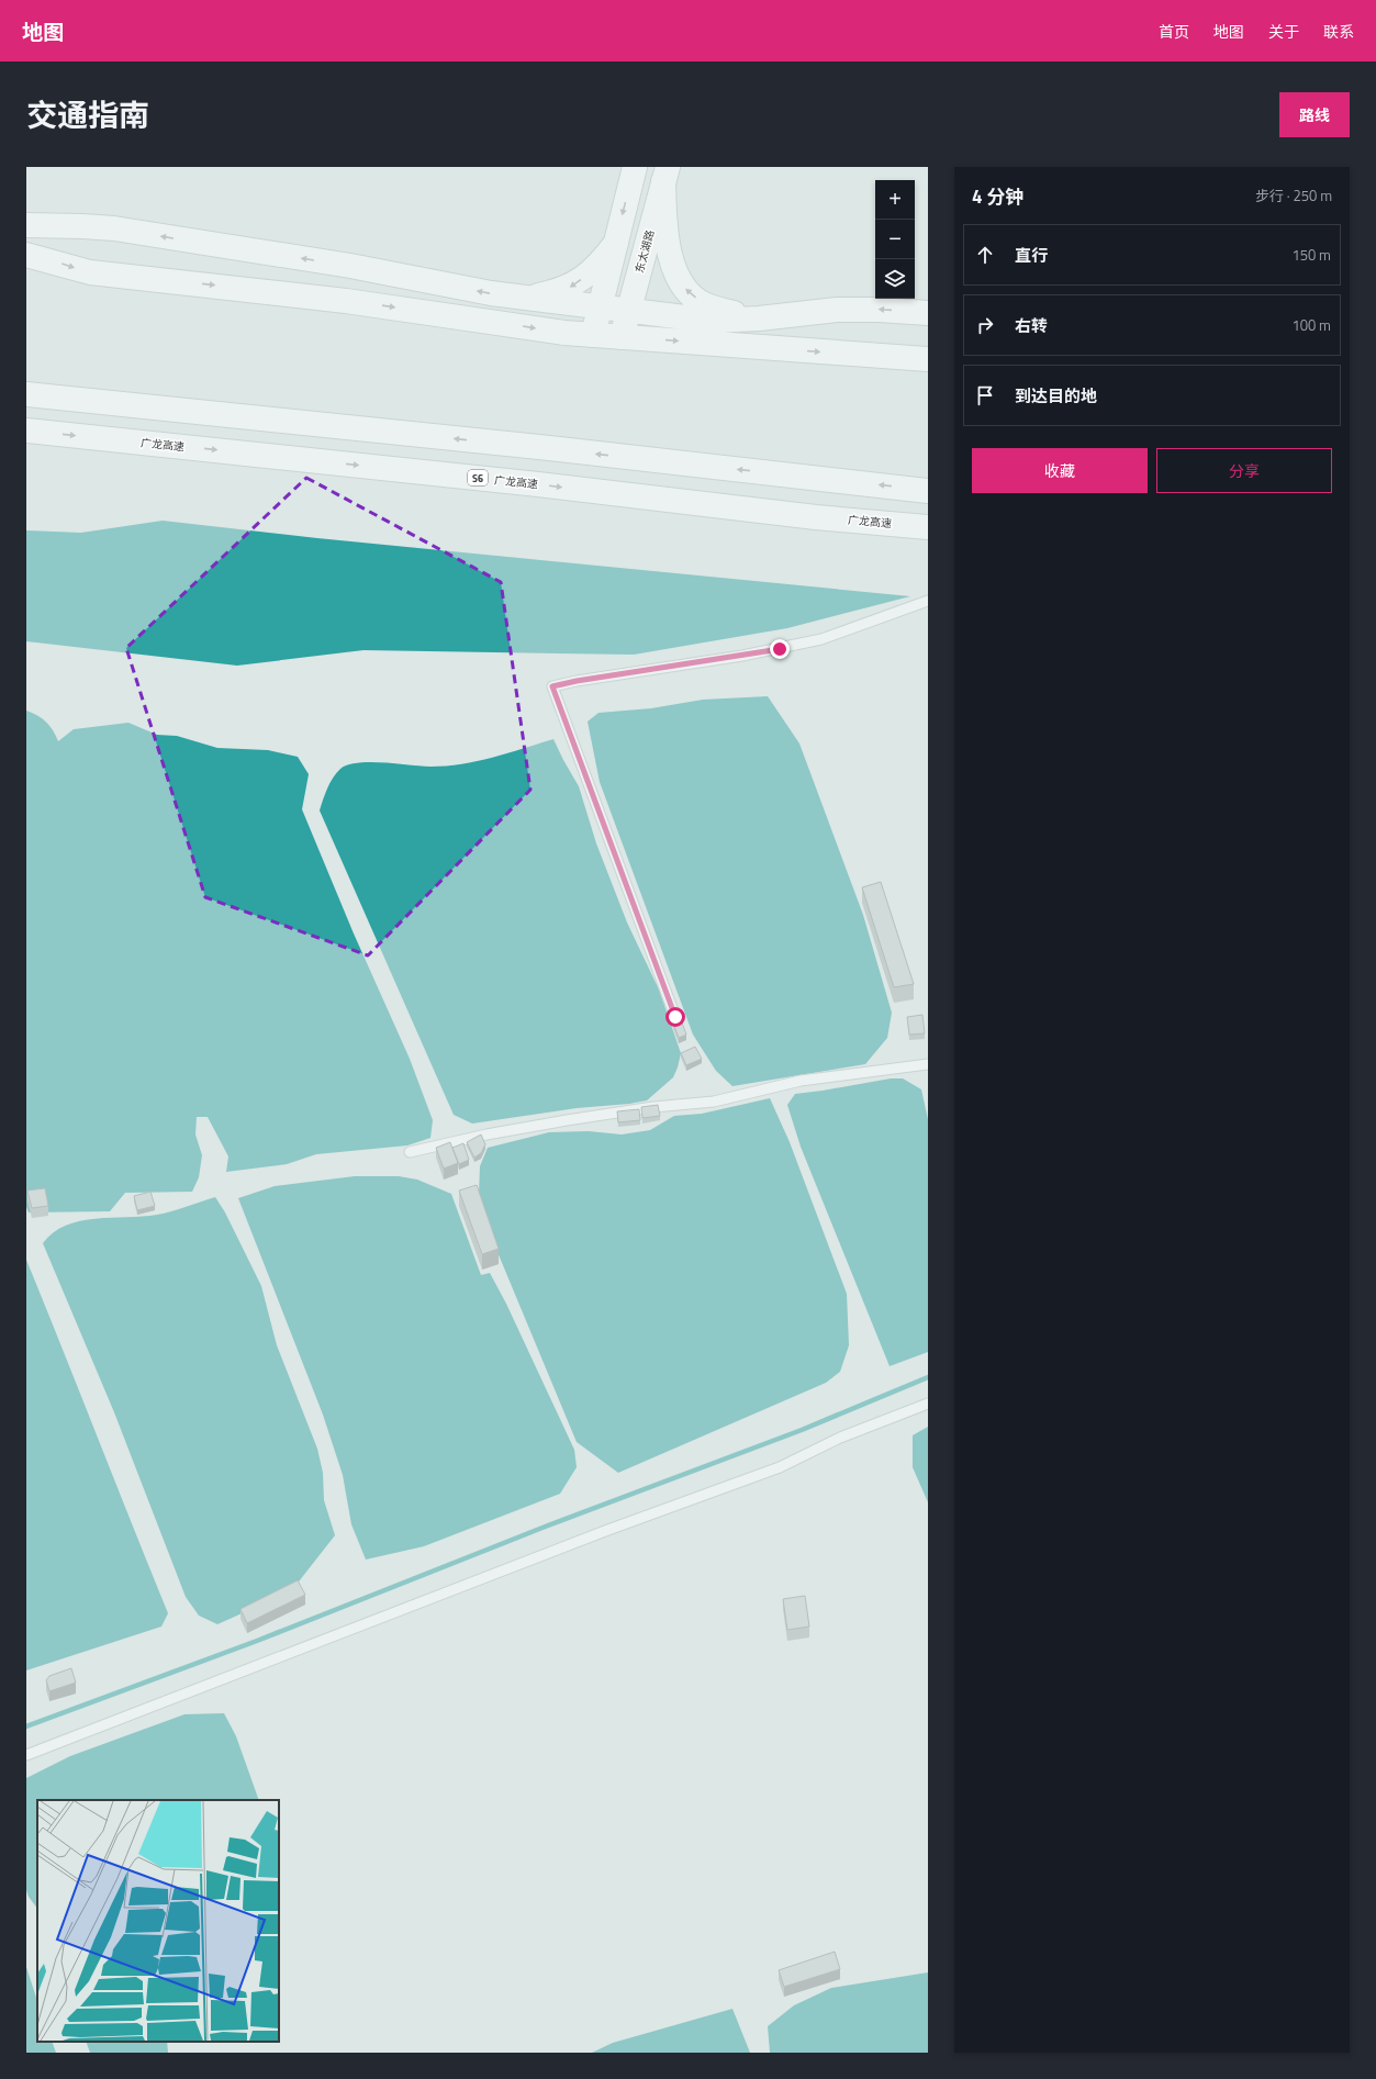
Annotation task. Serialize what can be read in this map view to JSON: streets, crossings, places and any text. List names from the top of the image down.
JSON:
{
  "streets": {
    "main road": ["东太湖路", "广龙高速", "S6"]
  },
  "page": {
    "header": "地图",
    "nav": [
      "首页",
      "地图",
      "关于",
      "联系"
    ],
    "title": "交通指南",
    "buttons": [
      "路线",
      ["收藏", "分享"]
    ],
    "heading": ["4 分钟", "步行 · 250 m"],
    "map_buttons": ["+", "−"],
    "list": [
      ["直行", "150 m"],
      ["右转", "100 m"],
      "到达目的地"
    ]
  }
}
